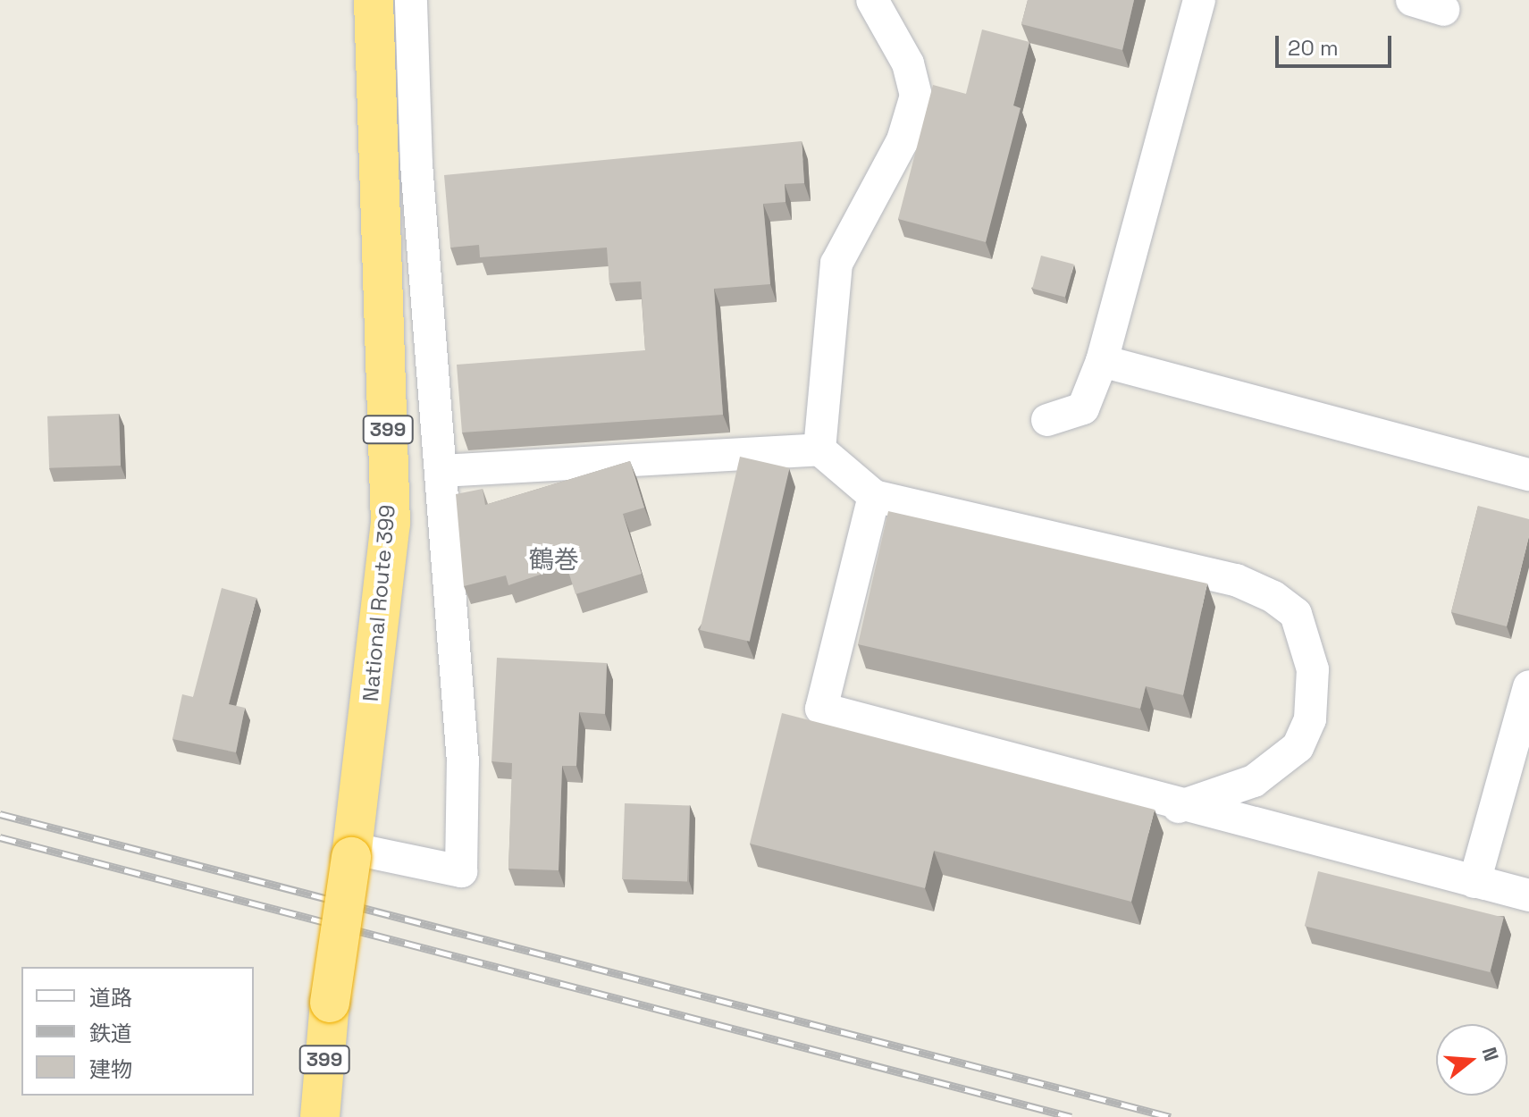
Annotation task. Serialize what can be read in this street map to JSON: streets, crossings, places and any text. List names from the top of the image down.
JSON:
{
  "streets": {
    "highway": ["399", "National Route 399"]
  },
  "districts": ["鶴巻"],
  "legend": ["道路", "鉄道", "建物"],
  "scale_bar": "20 m",
  "north": "right"
}
